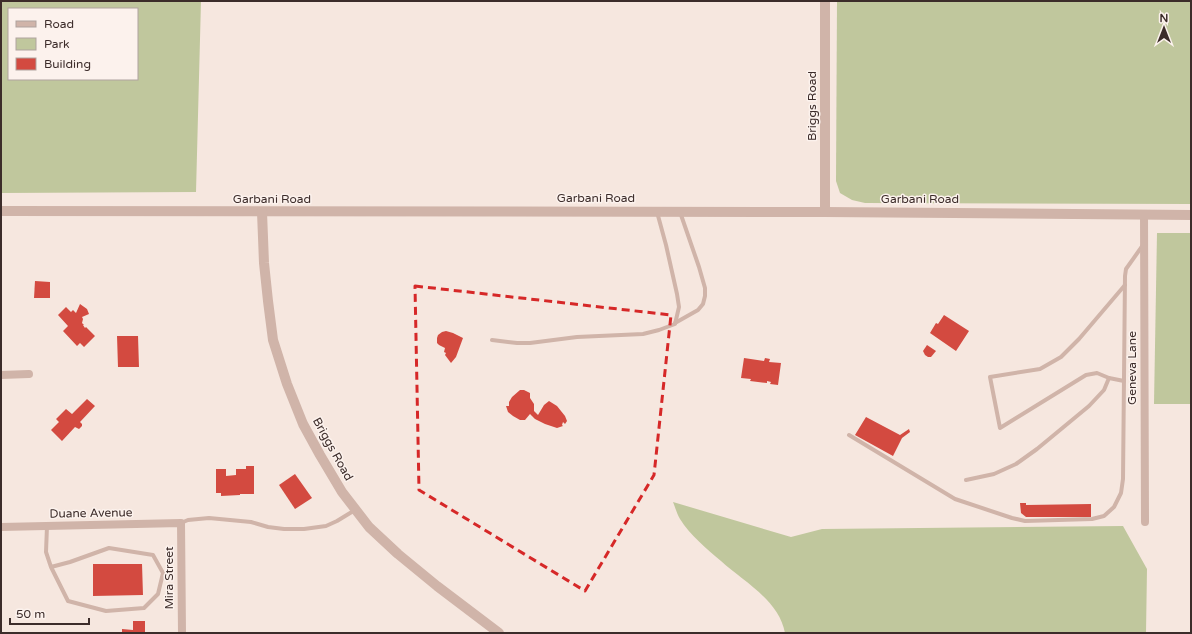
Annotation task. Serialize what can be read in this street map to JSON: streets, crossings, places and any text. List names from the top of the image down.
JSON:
{
  "streets": {
    "street": [
      "Briggs Road",
      "Garbani Road",
      "Geneva Lane",
      "Duane Avenue",
      "Mira Street"
    ]
  },
  "crossings": [
    ["Briggs Road", "Garbani Road"],
    ["Garbani Road", "Geneva Lane"],
    ["Duane Avenue", "Mira Street"]
  ],
  "legend": ["Road", "Park", "Building"],
  "scale_bar": "50 m",
  "north": "top"
}
